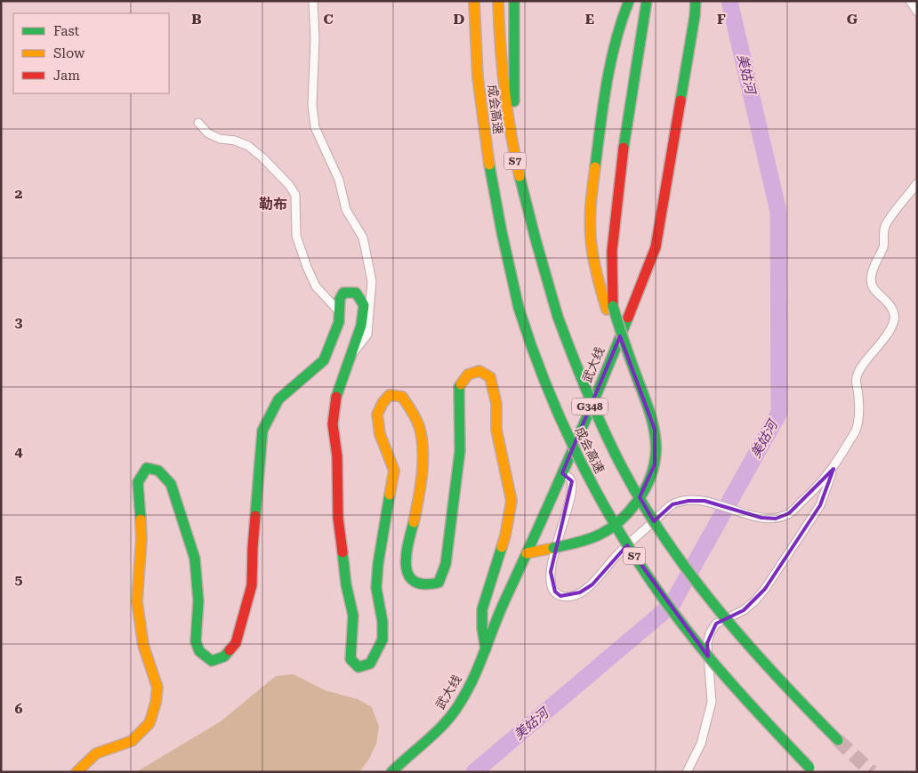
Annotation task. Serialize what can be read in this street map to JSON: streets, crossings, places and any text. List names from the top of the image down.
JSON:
{
  "streets": {
    "main road": [
      "成会高速",
      "S7",
      "武大线",
      "G348"
    ]
  },
  "districts": ["勒布"],
  "water": ["美姑河"],
  "legend": ["Fast", "Slow", "Jam"],
  "grid": {
    "columns": [
      "B",
      "C",
      "D",
      "E",
      "F",
      "G"
    ],
    "rows": [
      "2",
      "3",
      "4",
      "5",
      "6"
    ]
  }
}
